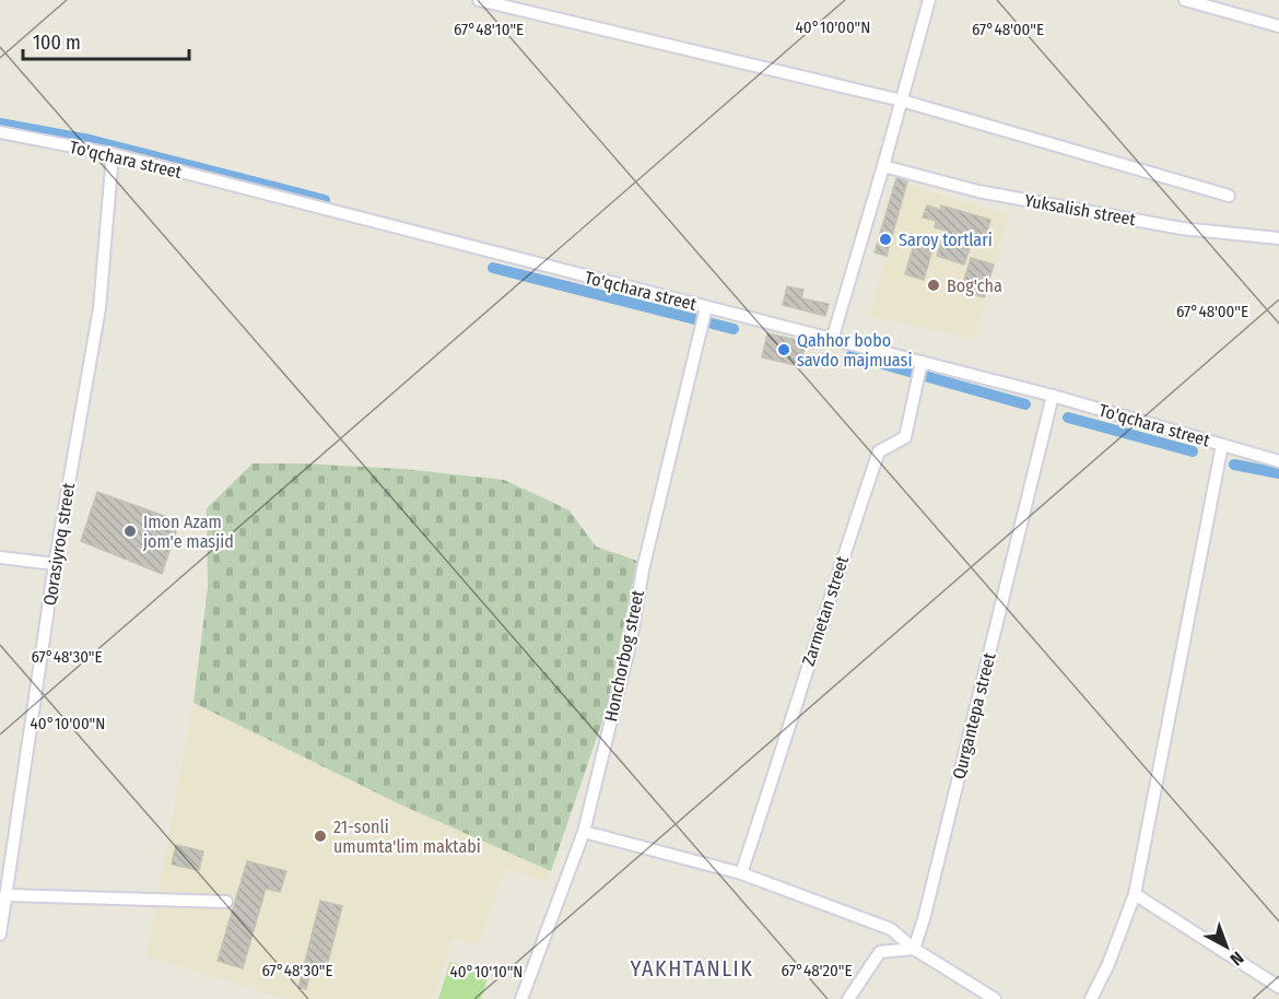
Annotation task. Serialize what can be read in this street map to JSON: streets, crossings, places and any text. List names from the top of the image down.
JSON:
{
  "streets": {
    "street": [
      "To'qchara street",
      "Yuksalish street",
      "Qorasiyroq street",
      "Zarmetan street",
      "Honchorbog street",
      "Qurgantepa street"
    ]
  },
  "crossings": [
    ["To'qchara street", "Qorasiyroq street"],
    ["To'qchara street", "Zarmetan street"],
    ["To'qchara street", "Honchorbog street"],
    ["To'qchara street", "Qurgantepa street"]
  ],
  "districts": ["YAKHTANLIK"],
  "places": [
    "Saroy tortlari",
    "Bog'cha",
    "Qahhor bobo savdo majmuasi",
    "Imon Azam jom'e masjid",
    "21-sonli umumta'lim maktabi"
  ],
  "scale_bar": "100 m",
  "north": "bottom right",
  "coordinates": [
    "40°10'00\"N",
    "67°48'10\"E",
    "67°48'00\"E",
    "67°48'30\"E",
    "67°48'20\"E",
    "40°10'10\"N"
  ]
}
